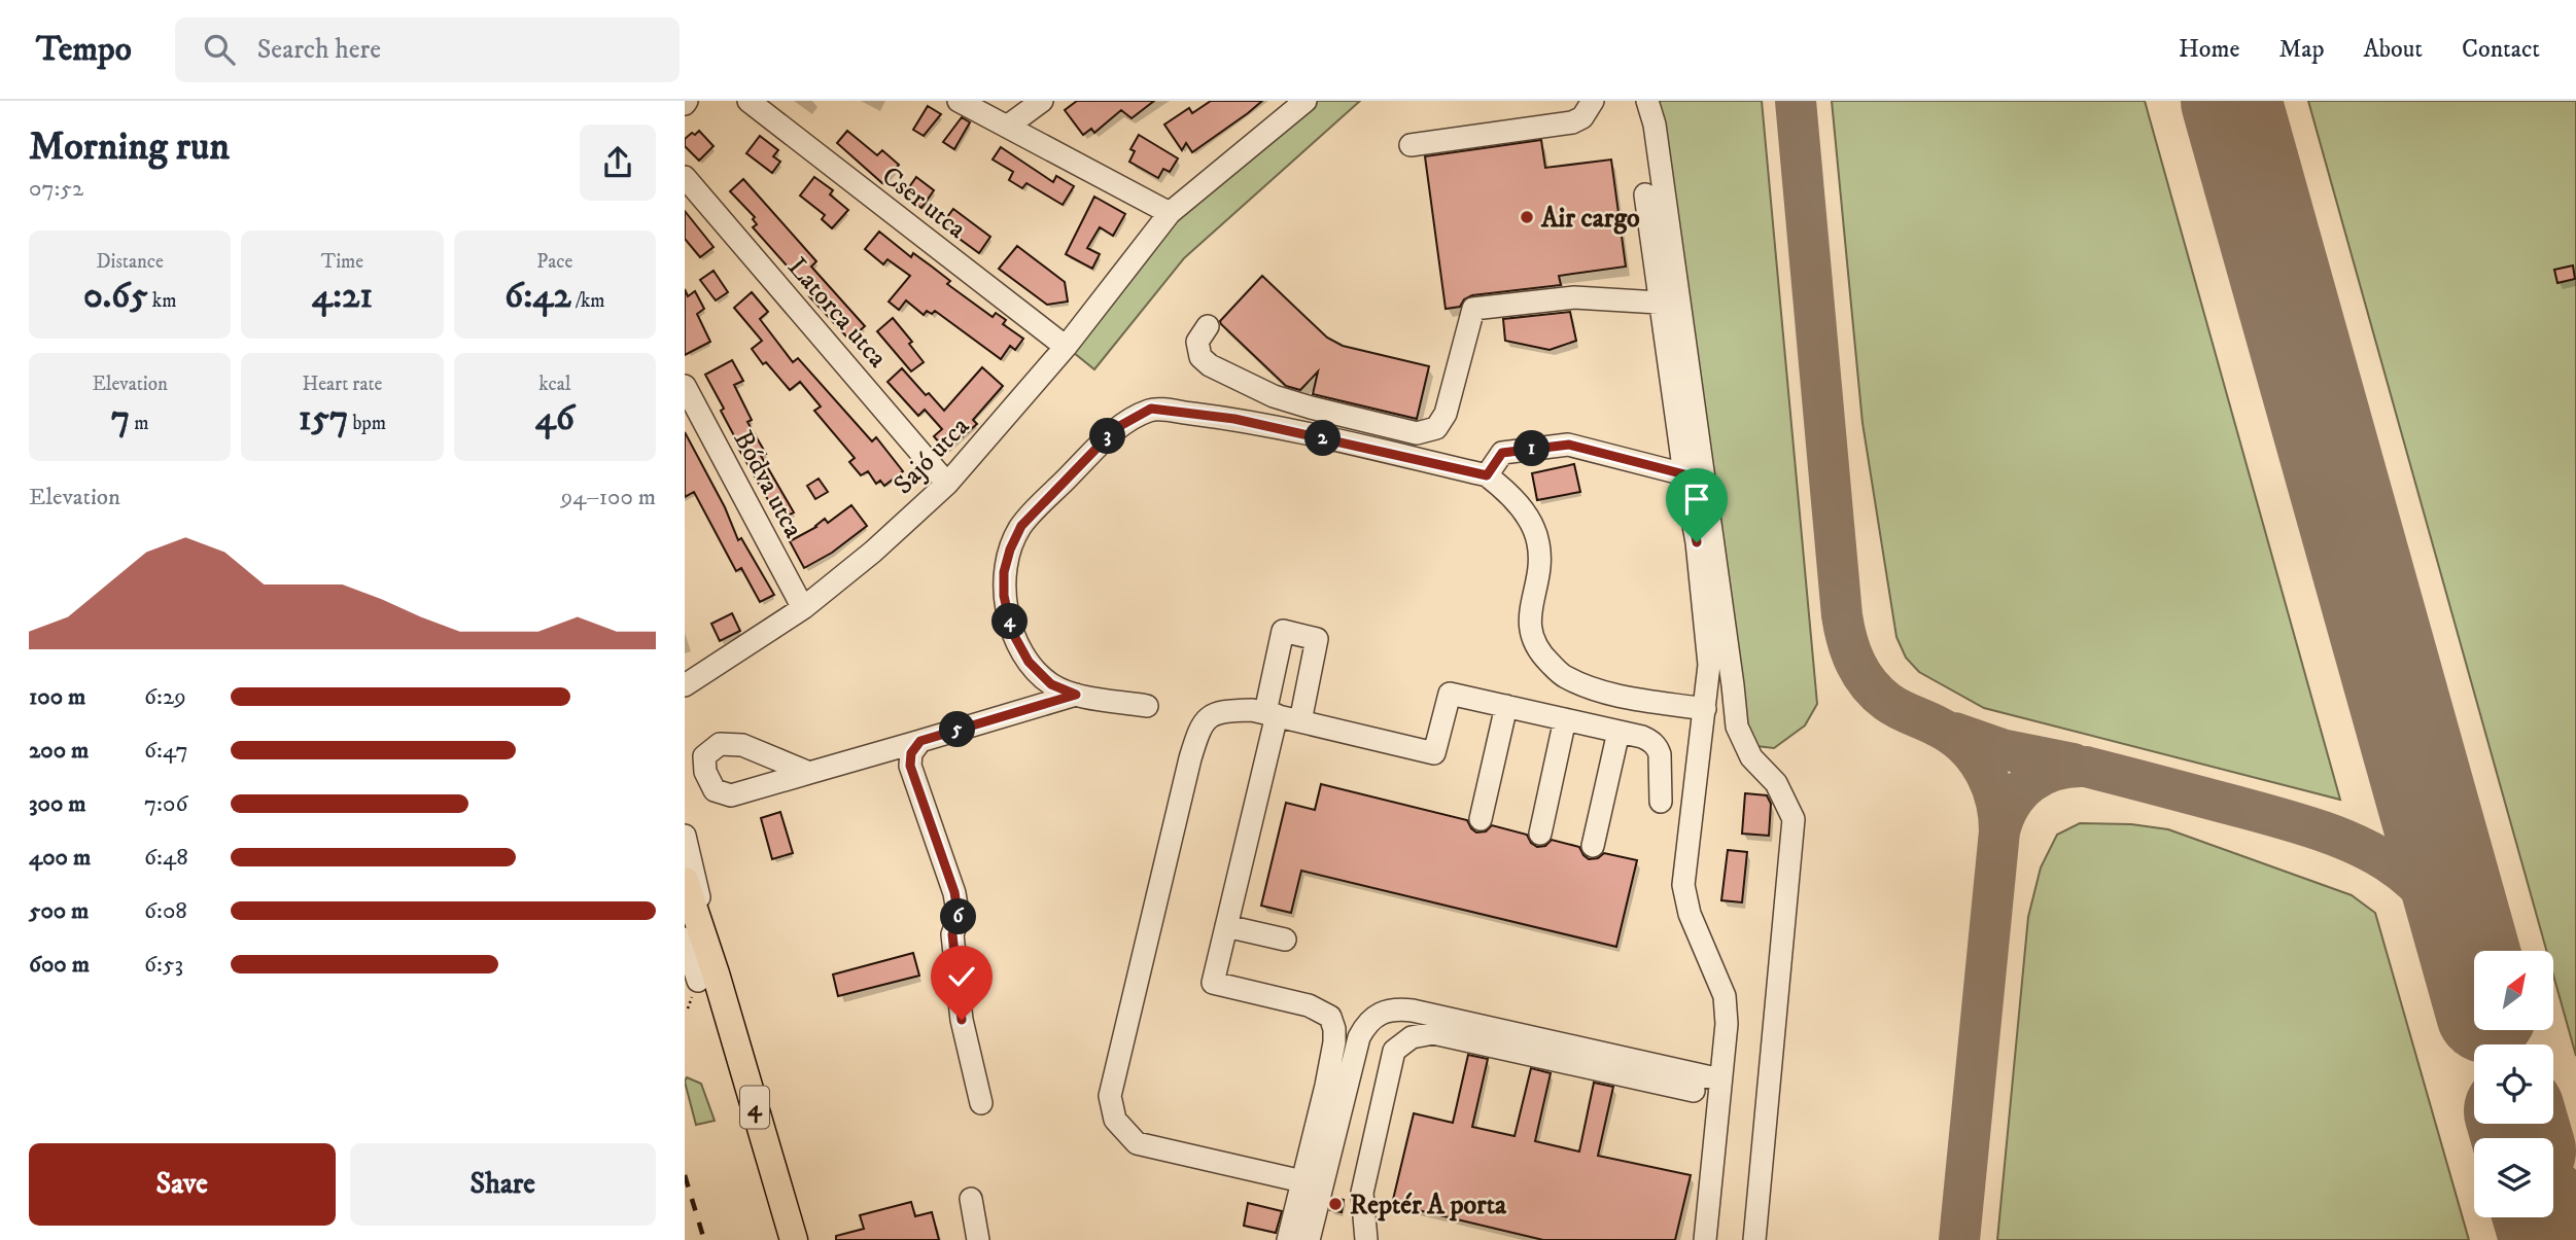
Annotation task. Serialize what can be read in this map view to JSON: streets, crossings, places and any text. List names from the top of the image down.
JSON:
{
  "streets": {
    "main road": ["4"],
    "street": [
      "Cser utca",
      "Latorca utca",
      "Sajó utca",
      "Bódva utca"
    ]
  },
  "crossings": [
    ["Cser utca", "Sajó utca"],
    ["Latorca utca", "Sajó utca"],
    ["Sajó utca", "Bódva utca"]
  ],
  "places": ["Air cargo", "Reptér A porta"],
  "north": "top right",
  "page": {
    "header": "Tempo",
    "search": "Search here",
    "nav": [
      "Home",
      "Map",
      "About",
      "Contact"
    ],
    "heading": ["Morning run", "07:52"],
    "stats": [
      ["Distance", "0.65 km"],
      ["Time", "4:21"],
      ["Pace", "6:42 /km"],
      ["Elevation", "7 m"],
      ["Heart rate", "157 bpm"],
      ["kcal", "46"]
    ],
    "pins": [
      "3",
      "2",
      "1",
      "4",
      "5",
      "6"
    ],
    "chart": ["Elevation", "94–100 m"],
    "list": [
      {
        "name": "100 m",
        "note": "6:29"
      },
      {
        "name": "200 m",
        "note": "6:47"
      },
      {
        "name": "300 m",
        "note": "7:06"
      },
      {
        "name": "400 m",
        "note": "6:48"
      },
      {
        "name": "500 m",
        "note": "6:08"
      },
      {
        "name": "600 m",
        "note": "6:53"
      }
    ],
    "buttons": ["Save", "Share"]
  }
}
